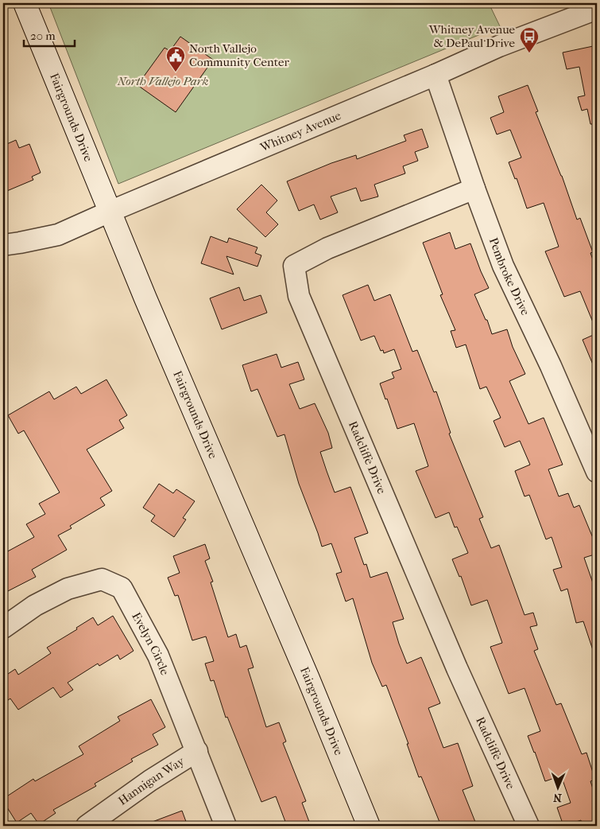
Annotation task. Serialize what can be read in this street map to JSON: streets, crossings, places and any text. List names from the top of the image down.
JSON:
{
  "streets": {
    "main road": ["Fairgrounds Drive"],
    "street": [
      "Whitney Avenue",
      "Pembroke Drive",
      "Radcliffe Drive",
      "Evelyn Circle",
      "Hannigan Way"
    ]
  },
  "crossings": [
    ["Fairgrounds Drive", "Whitney Avenue"],
    ["Whitney Avenue", "Pembroke Drive"],
    ["Pembroke Drive", "Radcliffe Drive"],
    ["Evelyn Circle", "Hannigan Way"]
  ],
  "parks": ["North Vallejo Park"],
  "places": {
    "bus stop": ["Whitney Avenue & DePaul Drive"],
    "public building": ["North Vallejo Community Center"]
  },
  "scale_bar": "20 m",
  "north": "bottom"
}
